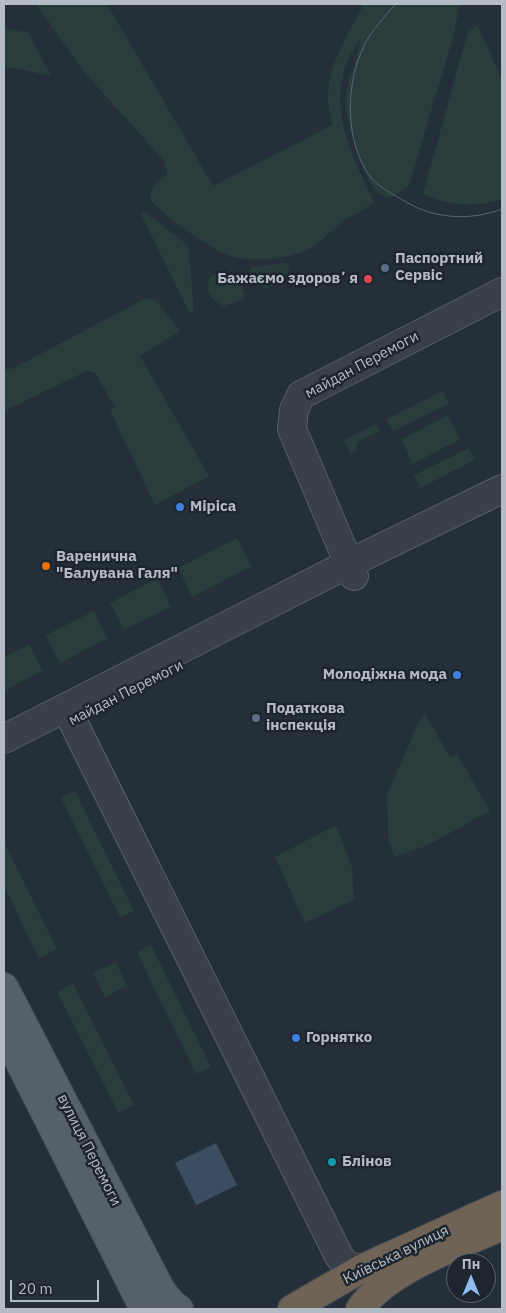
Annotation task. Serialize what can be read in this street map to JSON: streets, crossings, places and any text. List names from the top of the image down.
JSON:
{
  "streets": {
    "highway": ["Київська вулиця"],
    "main road": ["вулиця Перемоги"],
    "street": ["майдан Перемоги"]
  },
  "places": [
    "Паспортний Сервіс",
    "Бажаємо здоровʼя",
    "Міріса",
    "Варенична \"Балувана Галя\"",
    "Молодіжна мода",
    "Податкова інспекція",
    "Горнятко",
    "Блінов"
  ],
  "scale_bar": "20 m",
  "north": "top"
}
